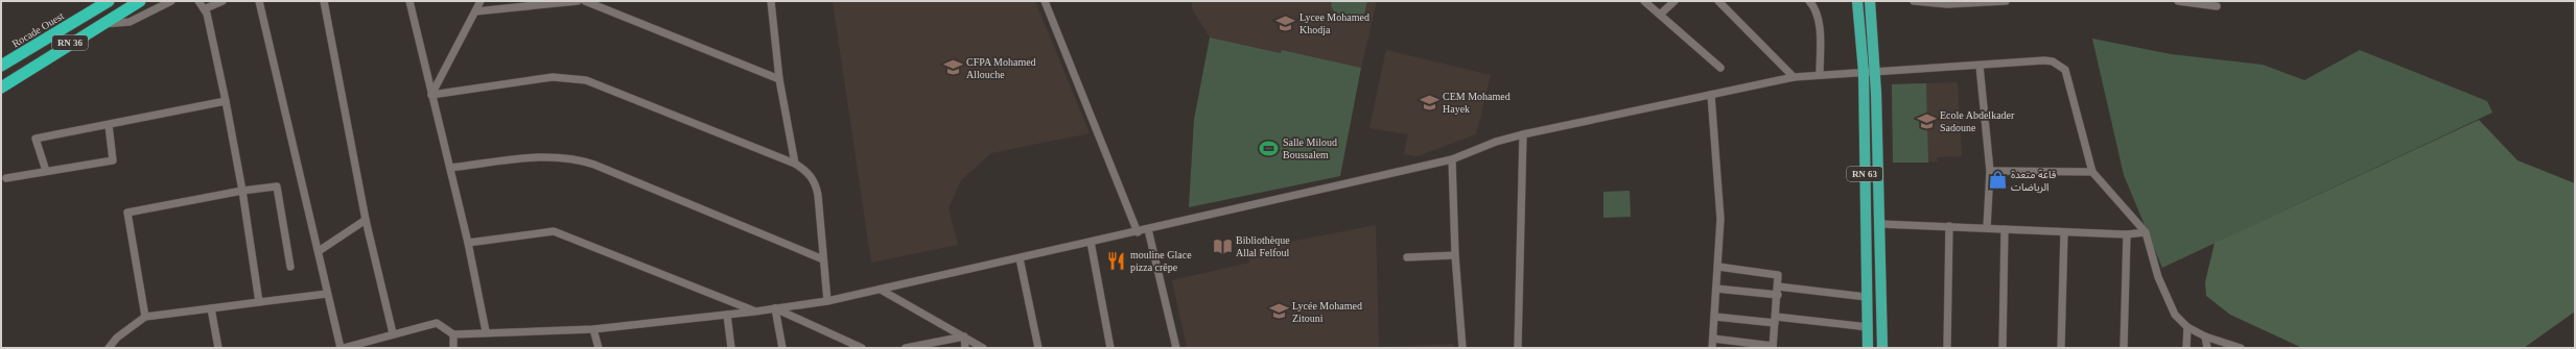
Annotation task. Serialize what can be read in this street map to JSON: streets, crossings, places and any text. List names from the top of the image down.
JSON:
{
  "streets": {
    "highway": ["Rocade Ouest", "RN 36"],
    "main road": ["RN 63"]
  },
  "places": {
    "school or university": [
      "Lycee Mohamed Khodja",
      "CFPA Mohamed Allouche",
      "CEM Mohamed Hayek",
      "Ecole Abdelkader Sadoune",
      "Lycée Mohamed Zitouni"
    ],
    "sports": ["Salle Miloud Boussalem"],
    "shop": ["قاعة متعدة الرياضات"],
    "library": ["Bibliothèque Allal Felfoul"],
    "restaurant": ["mouline Glace pizza crêpe"]
  }
}
